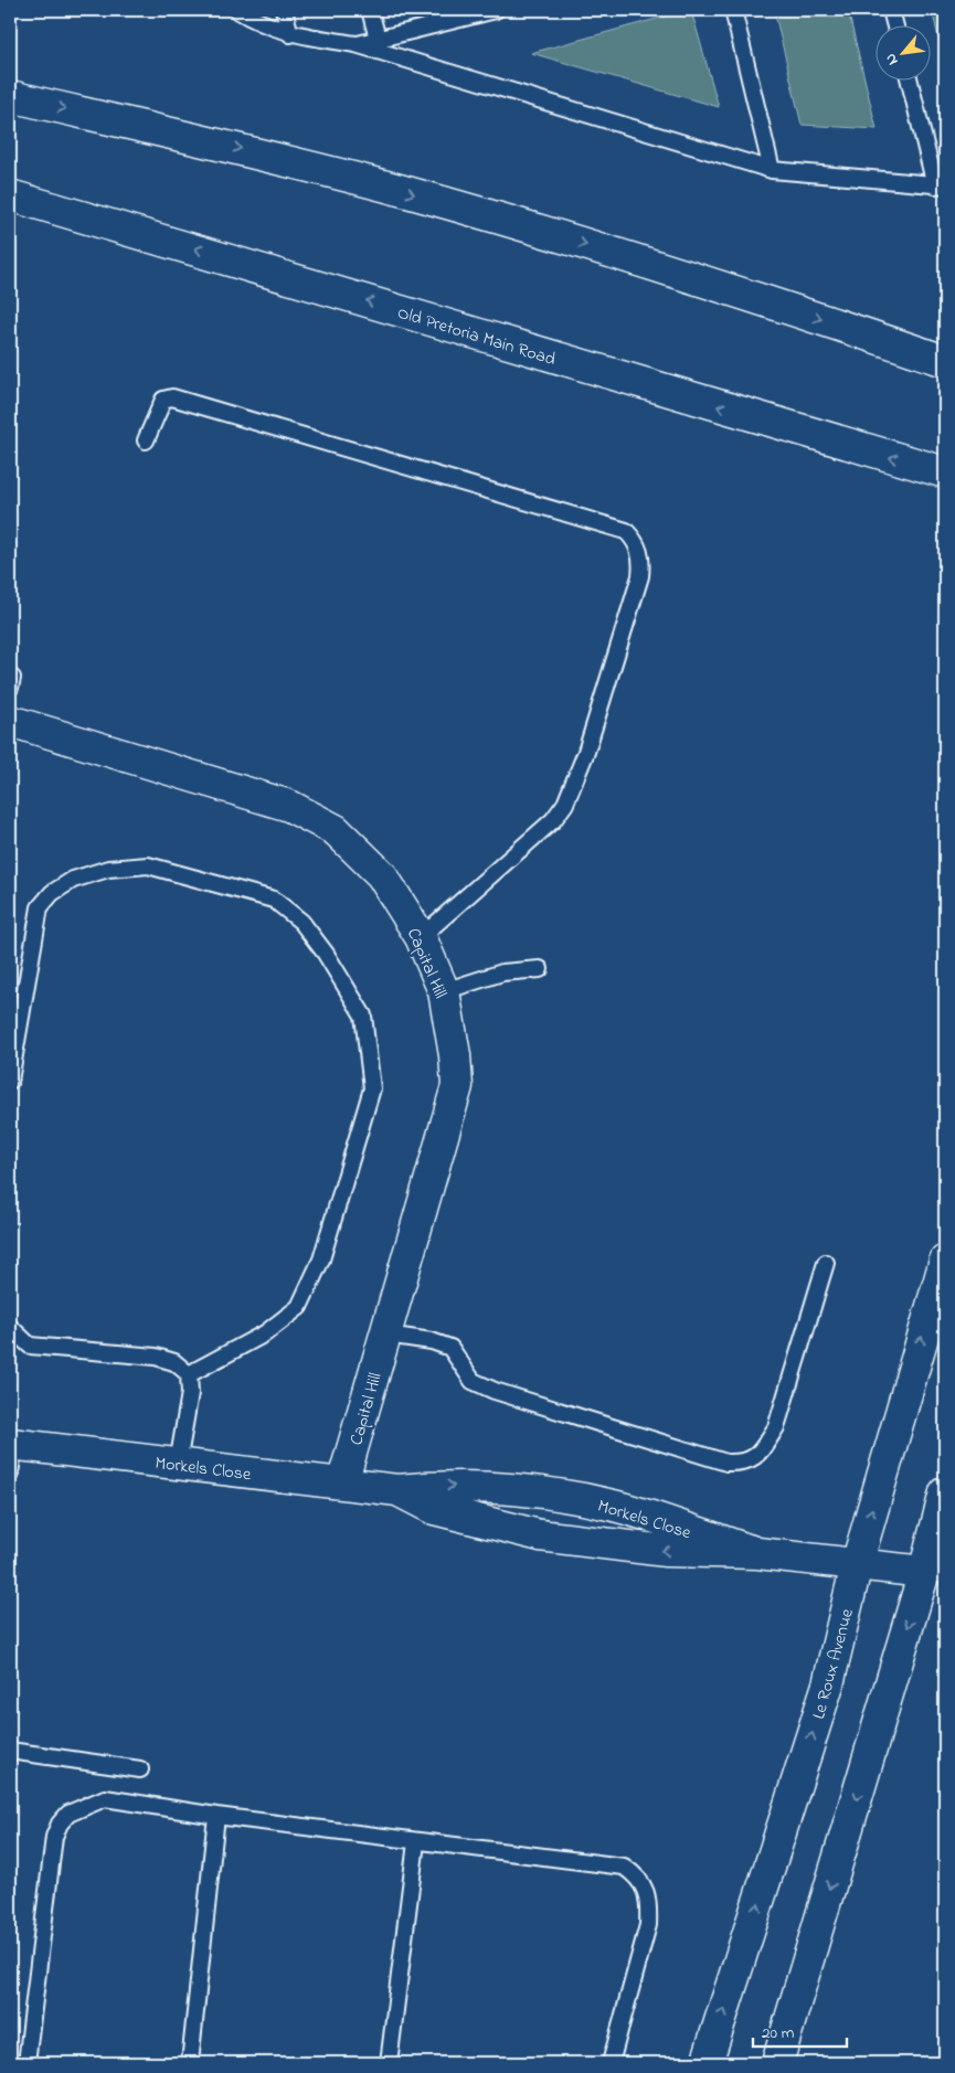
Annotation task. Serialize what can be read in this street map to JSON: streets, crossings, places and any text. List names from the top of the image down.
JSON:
{
  "streets": {
    "main road": [
      "Old Pretoria Main Road",
      "Capital Hill",
      "Morkels Close",
      "Le Roux Avenue"
    ]
  },
  "crossings": [
    ["Capital Hill", "Morkels Close"],
    ["Morkels Close", "Le Roux Avenue"]
  ],
  "scale_bar": "20 m",
  "north": "bottom left"
}
